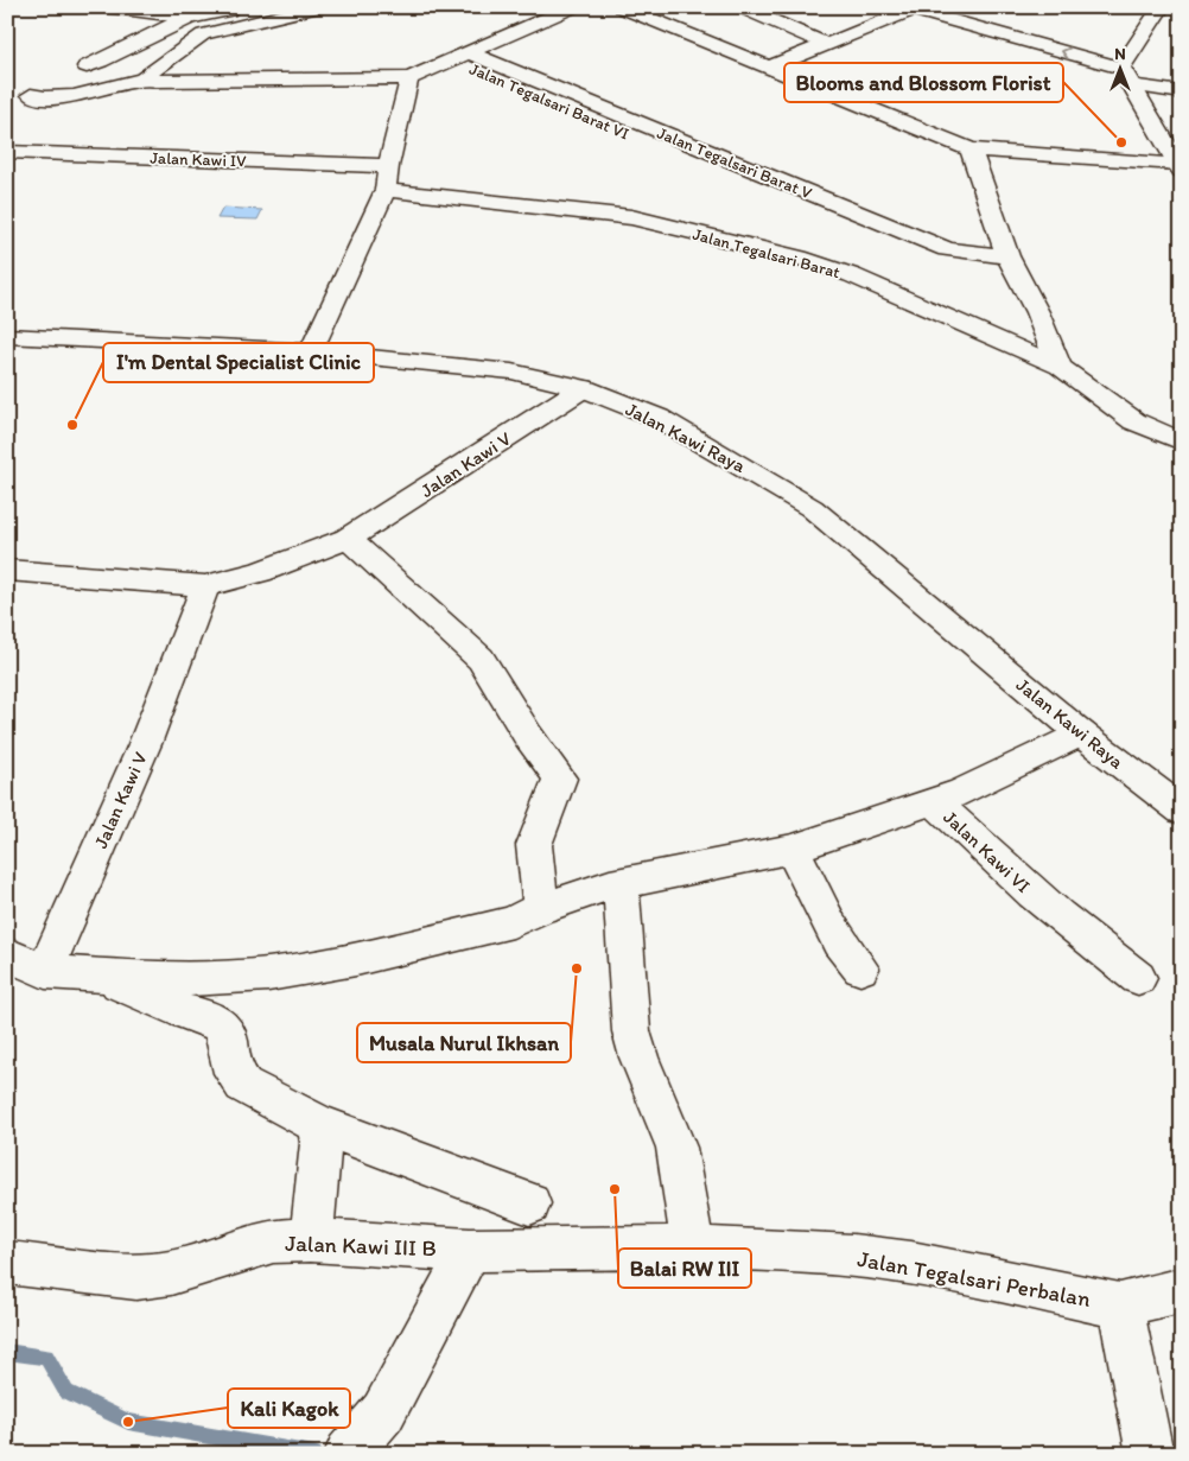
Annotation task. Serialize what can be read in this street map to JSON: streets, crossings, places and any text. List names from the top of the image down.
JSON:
{
  "streets": {
    "street": [
      "Jalan Tegalsari Barat VI",
      "Jalan Kawi IV",
      "Jalan Tegalsari Barat",
      "Jalan Kawi Raya",
      "Jalan Kawi V",
      "Jalan Kawi VI",
      "Jalan Kawi III B",
      "Jalan Tegalsari Perbalan"
    ]
  },
  "crossings": [
    ["Jalan Kawi Raya", "Jalan Kawi V"],
    ["Jalan Kawi Raya", "Jalan Kawi VI"],
    ["Jalan Kawi III B", "Jalan Tegalsari Perbalan"]
  ],
  "places": [
    "Blooms and Blossom Florist",
    "I'm Dental Specialist Clinic",
    "Musala Nurul Ikhsan",
    "Balai RW III",
    "Kali Kagok"
  ],
  "north": "top"
}
